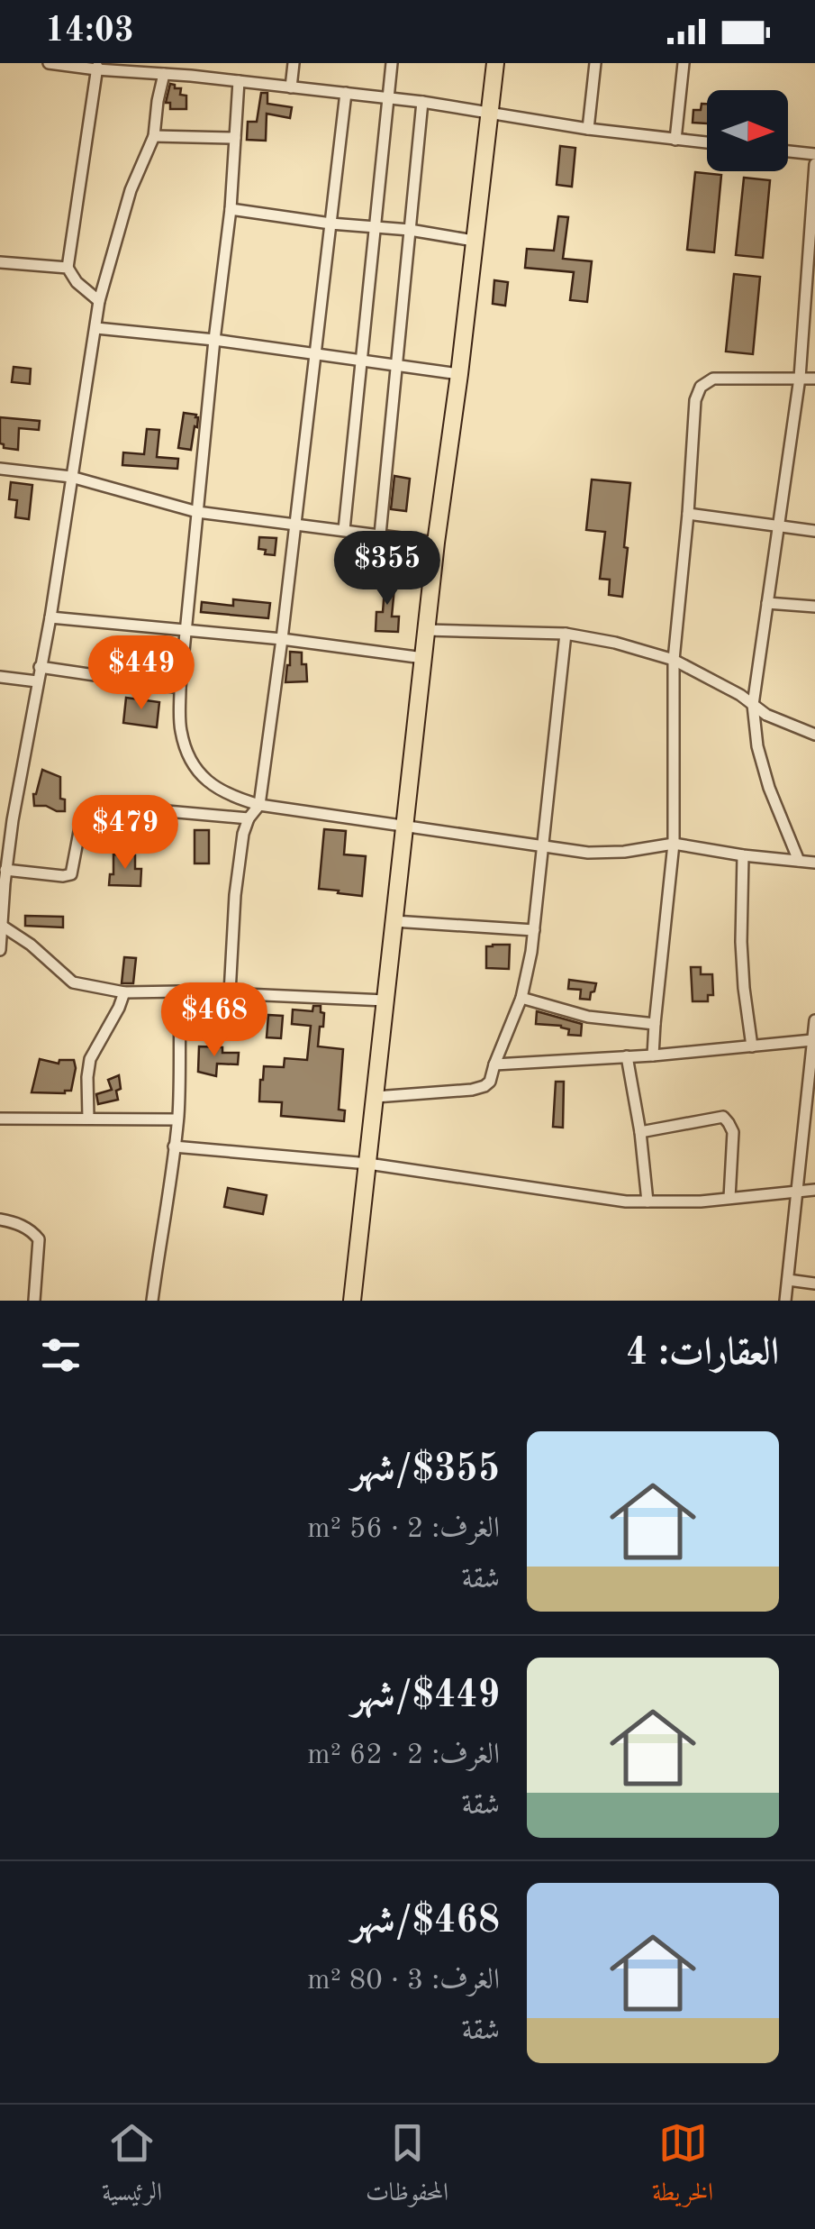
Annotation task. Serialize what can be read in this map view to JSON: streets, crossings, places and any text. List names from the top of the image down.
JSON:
{
  "north": "right",
  "page": {
    "status": "14:03",
    "price": [
      "$355",
      "$449",
      "$479",
      "$468"
    ],
    "heading": "العقارات: 4",
    "list": [
      {
        "name": "$355/شهر",
        "note": "الغرف: 2 · 56 m² · شقة"
      },
      {
        "name": "$449/شهر",
        "note": "الغرف: 2 · 62 m² · شقة"
      },
      {
        "name": "$468/شهر",
        "note": "الغرف: 3 · 80 m² · شقة"
      }
    ],
    "tabs": ["الخريطة", "المحفوظات", "الرئيسية"]
  }
}
